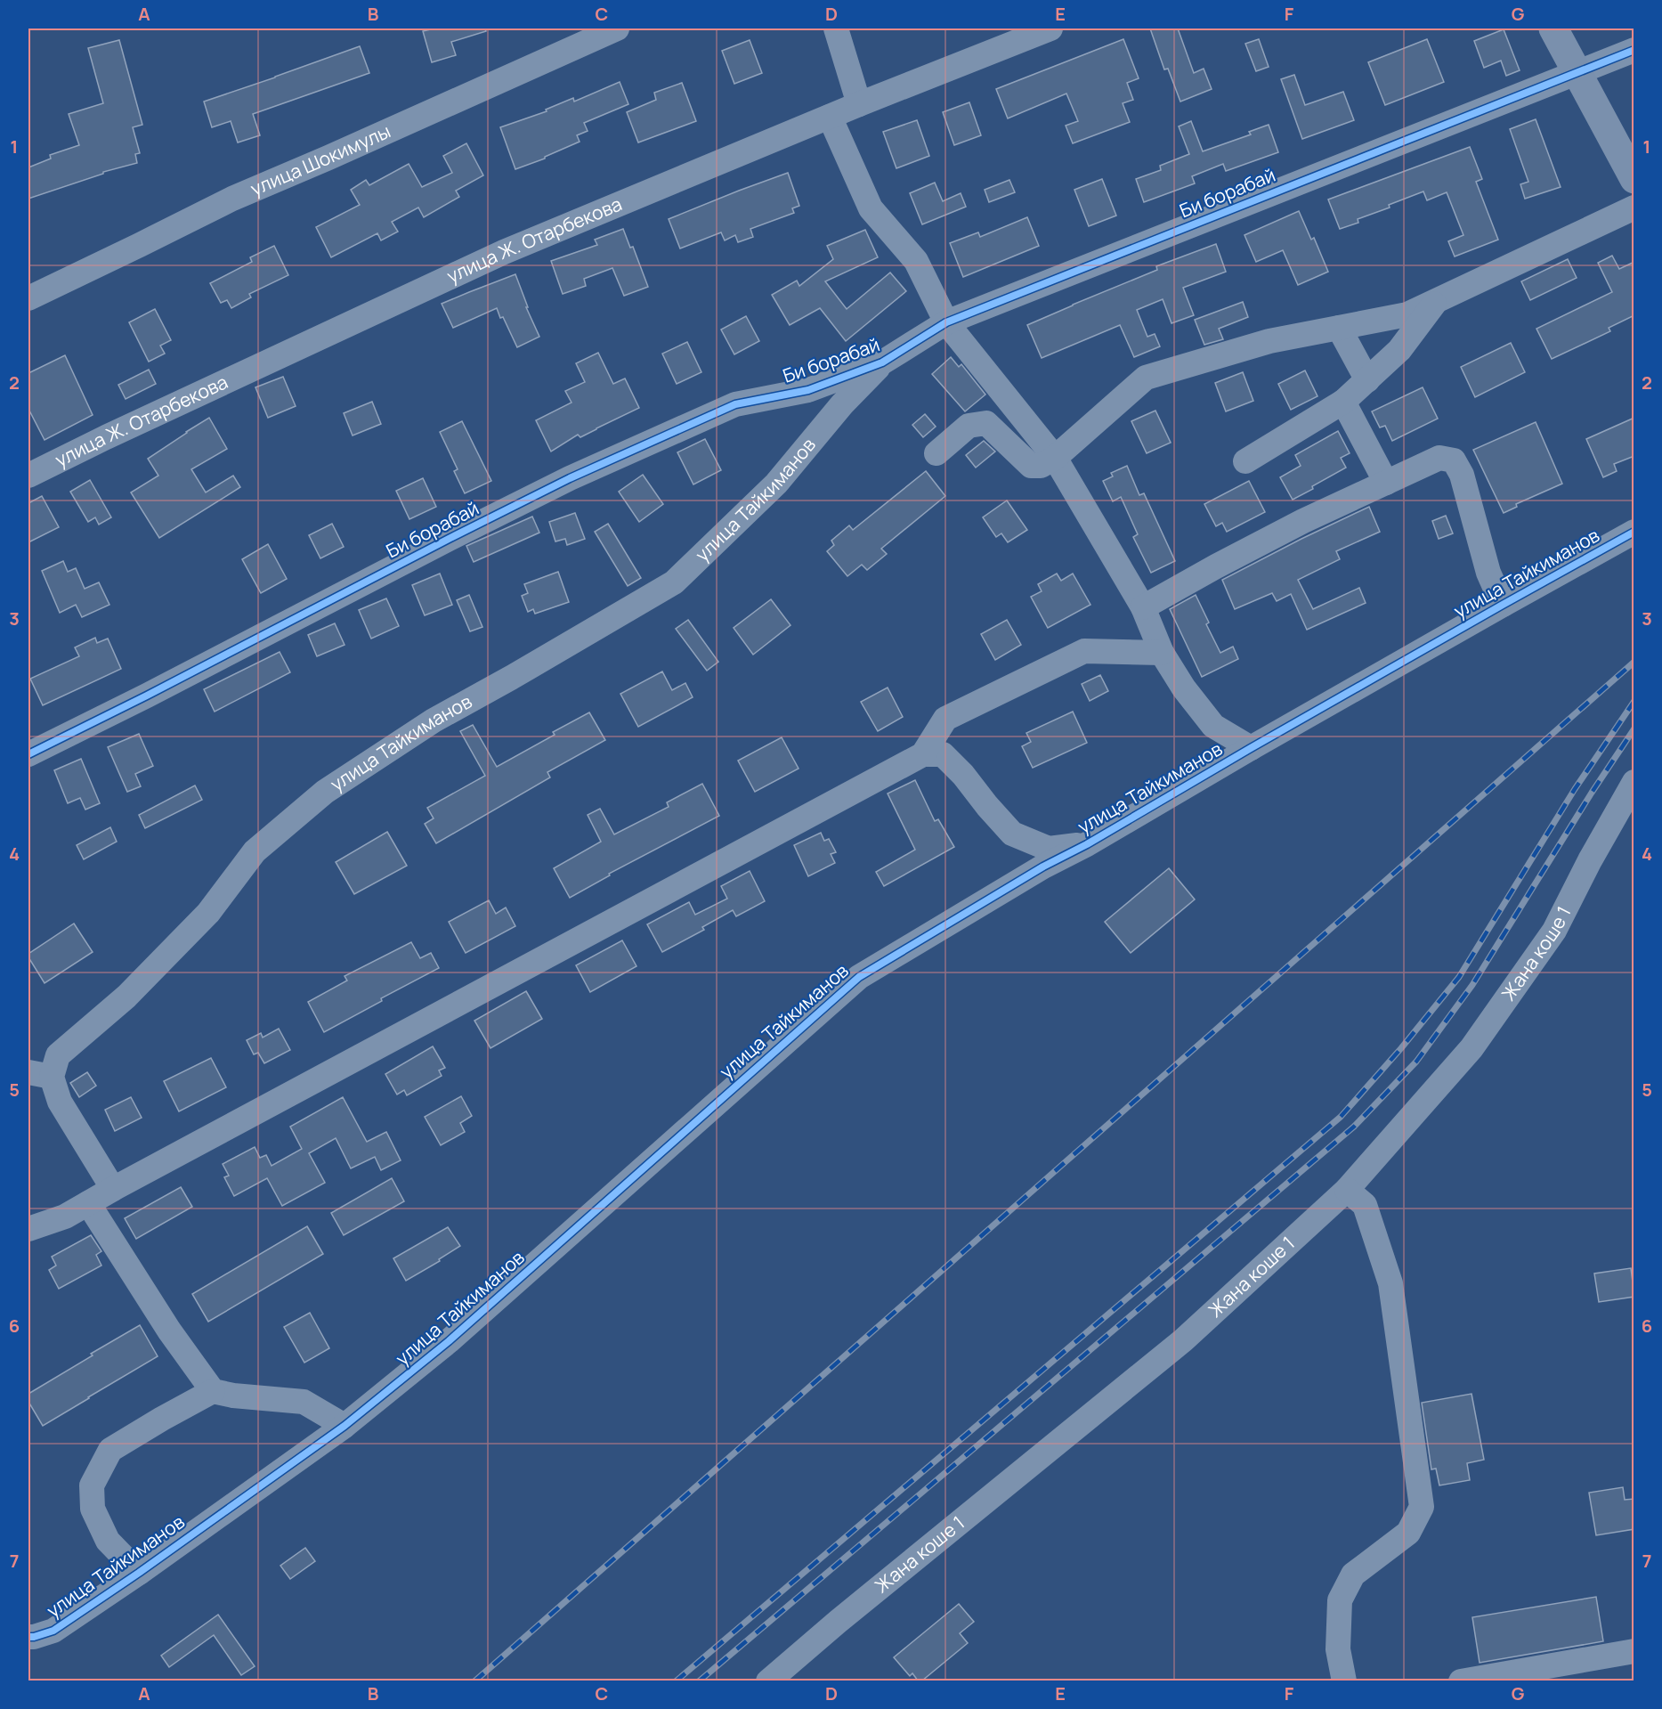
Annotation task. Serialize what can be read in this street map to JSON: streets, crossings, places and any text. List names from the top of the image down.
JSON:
{
  "streets": {
    "street": [
      "улица Шокимулы",
      "Би борабай",
      "улица Ж. Отарбекова",
      "улица Тайкиманов",
      "Жана коше 1"
    ]
  },
  "crossings": [
    ["Би борабай", "улица Тайкиманов"]
  ],
  "grid": {
    "columns": [
      "A",
      "B",
      "C",
      "D",
      "E",
      "F",
      "G"
    ],
    "rows": [
      "1",
      "2",
      "3",
      "4",
      "5",
      "6",
      "7"
    ]
  }
}
